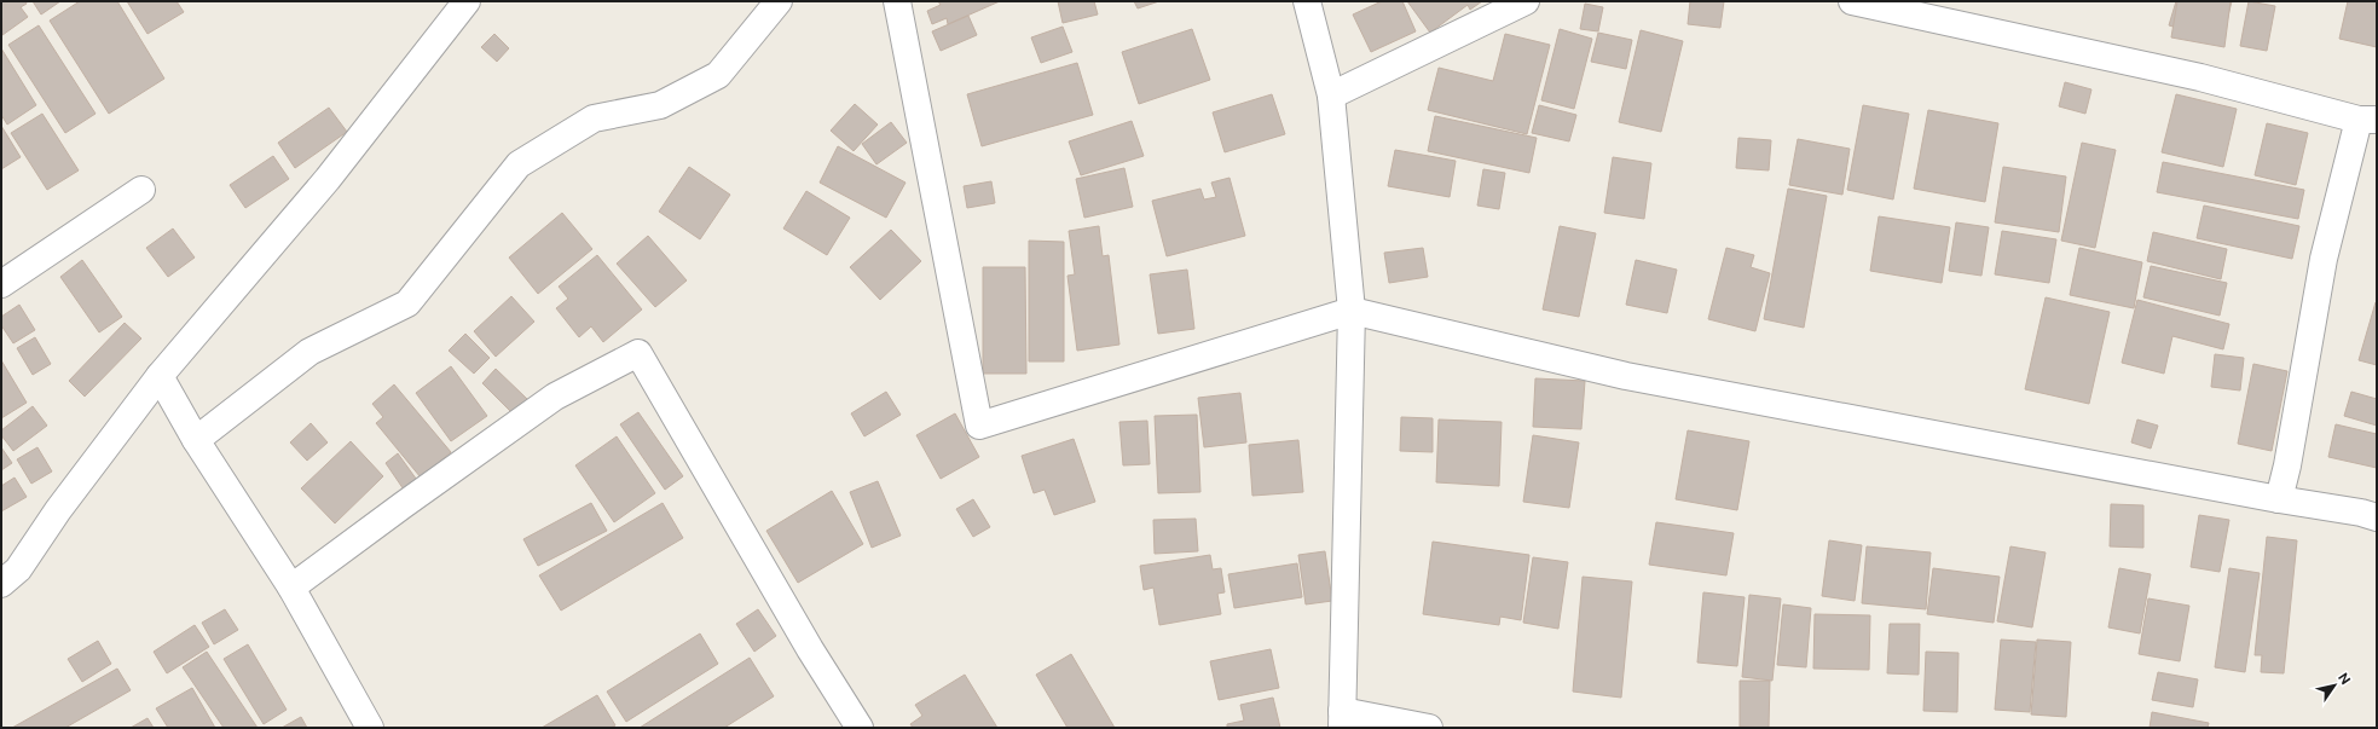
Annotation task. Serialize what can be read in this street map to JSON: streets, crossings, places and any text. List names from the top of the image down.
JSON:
{
  "north": "top right"
}
